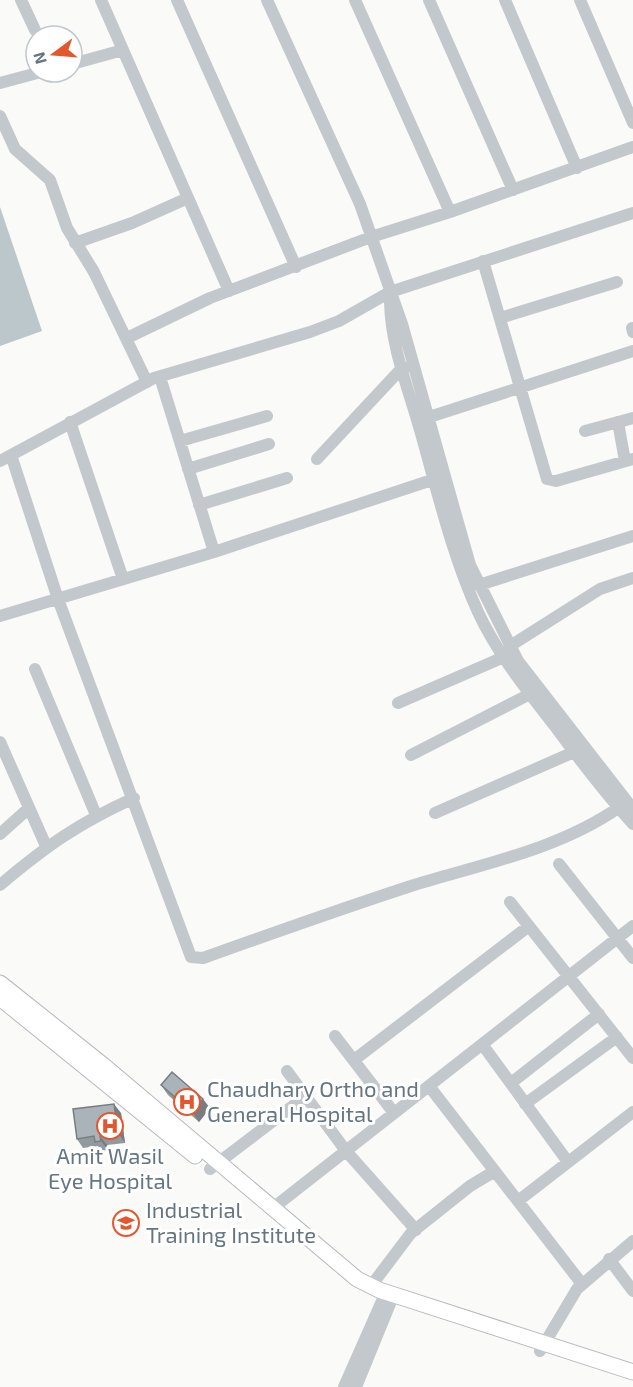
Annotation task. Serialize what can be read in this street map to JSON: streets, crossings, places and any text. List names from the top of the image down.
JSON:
{
  "places": {
    "hospital": ["Chaudhary Ortho and General Hospital", "Amit Wasil Eye Hospital"],
    "school or university": ["Industrial Training Institute"]
  },
  "north": "left"
}
